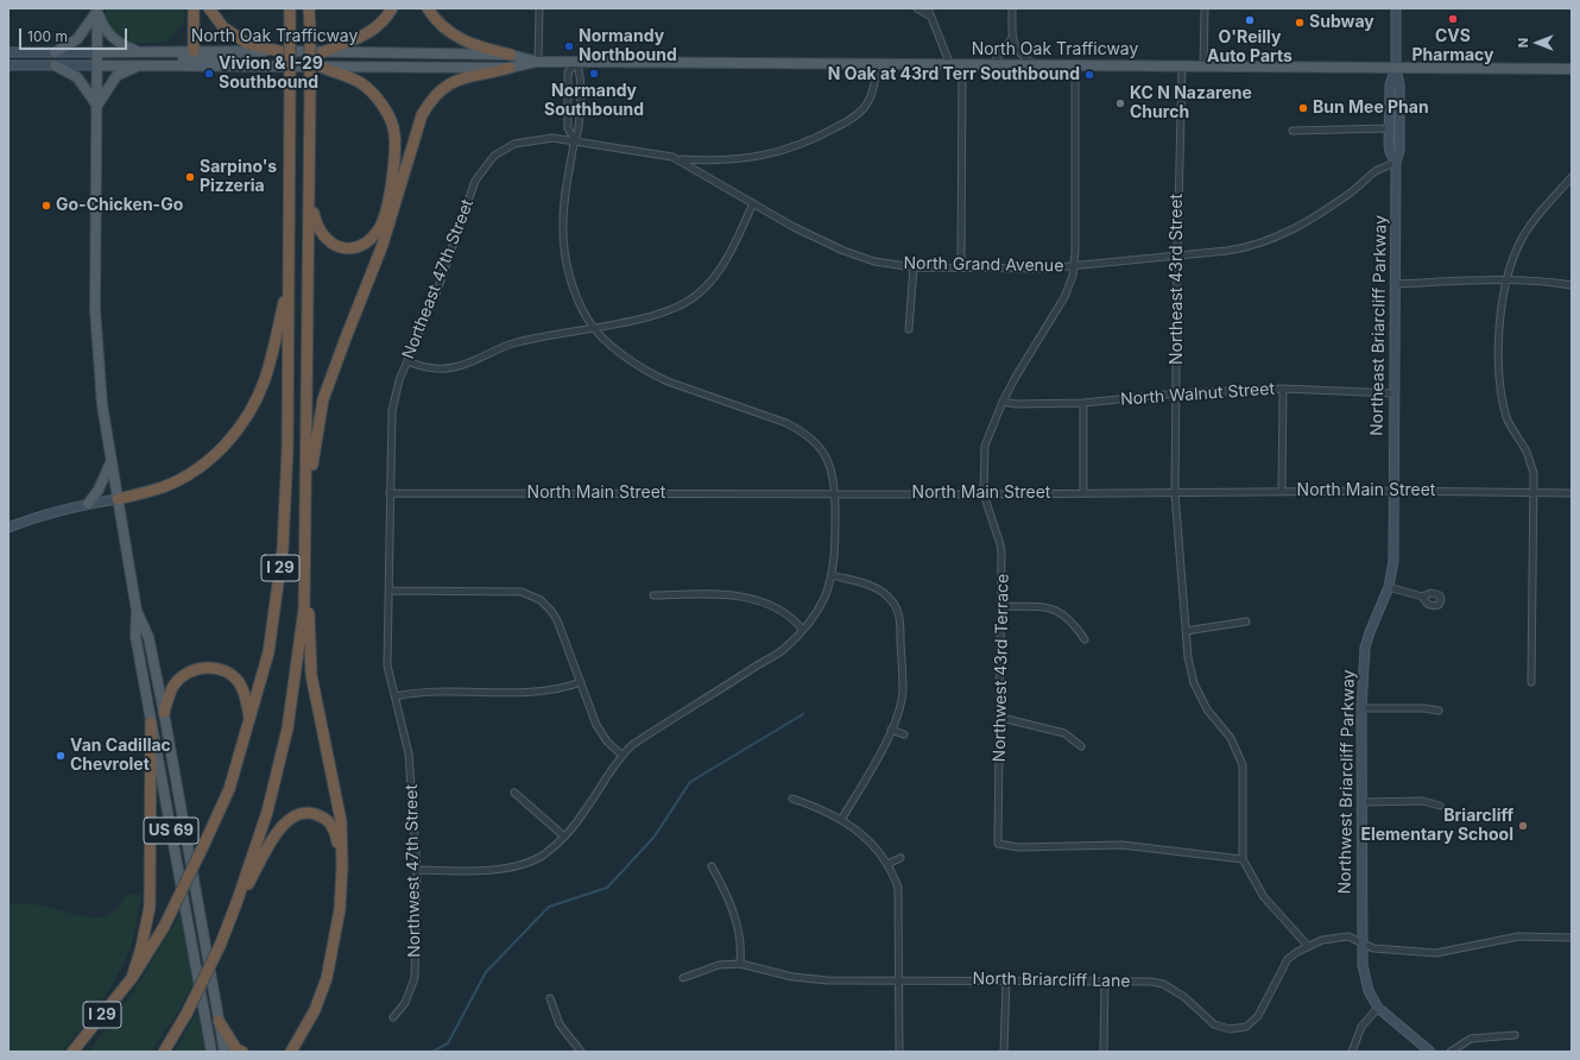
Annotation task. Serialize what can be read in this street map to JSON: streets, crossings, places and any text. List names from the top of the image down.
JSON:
{
  "streets": {
    "highway": ["I 29"],
    "main road": [
      "North Oak Trafficway",
      "Northeast Briarcliff Parkway",
      "Northwest Briarcliff Parkway",
      "US 69"
    ],
    "street": [
      "North Grand Avenue",
      "Northeast 47th Street",
      "Northeast 43rd Street",
      "North Walnut Street",
      "North Main Street",
      "Northwest 43rd Terrace",
      "Northwest 47th Street",
      "North Briarcliff Lane"
    ]
  },
  "crossings": [
    ["North Oak Trafficway", "Northeast 43rd Street"],
    ["North Oak Trafficway", "Northeast Briarcliff Parkway"],
    ["North Oak Trafficway", "Northwest 43rd Terrace"],
    ["North Oak Trafficway", "US 69"],
    ["North Grand Avenue", "Northeast 47th Street"],
    ["North Grand Avenue", "Northeast 43rd Street"],
    ["North Grand Avenue", "Northeast Briarcliff Parkway"],
    ["North Grand Avenue", "Northwest 43rd Terrace"],
    ["Northeast 47th Street", "North Main Street"],
    ["Northeast 47th Street", "Northwest 47th Street"],
    ["Northeast 43rd Street", "North Walnut Street"],
    ["Northeast 43rd Street", "North Main Street"],
    ["Northeast 43rd Street", "Northwest 43rd Terrace"],
    ["Northeast Briarcliff Parkway", "North Walnut Street"],
    ["Northeast Briarcliff Parkway", "North Main Street"],
    ["Northeast Briarcliff Parkway", "Northwest Briarcliff Parkway"],
    ["North Walnut Street", "Northwest 43rd Terrace"],
    ["North Main Street", "Northwest 43rd Terrace"],
    ["North Main Street", "Northwest Briarcliff Parkway"],
    ["North Main Street", "Northwest 47th Street"],
    ["Northwest Briarcliff Parkway", "North Briarcliff Lane"]
  ],
  "places": [
    "CVS Pharmacy",
    "O'Reilly Auto Parts",
    "Subway",
    "Normandy Northbound",
    "Vivion & I-29 Southbound",
    "Normandy Southbound",
    "N Oak at 43rd Terr Southbound",
    "KC N Nazarene Church",
    "Bun Mee Phan",
    "Sarpino's Pizzeria",
    "Go-Chicken-Go",
    "Van Cadillac Chevrolet",
    "Briarcliff Elementary School"
  ],
  "scale_bar": "100 m",
  "north": "left"
}
